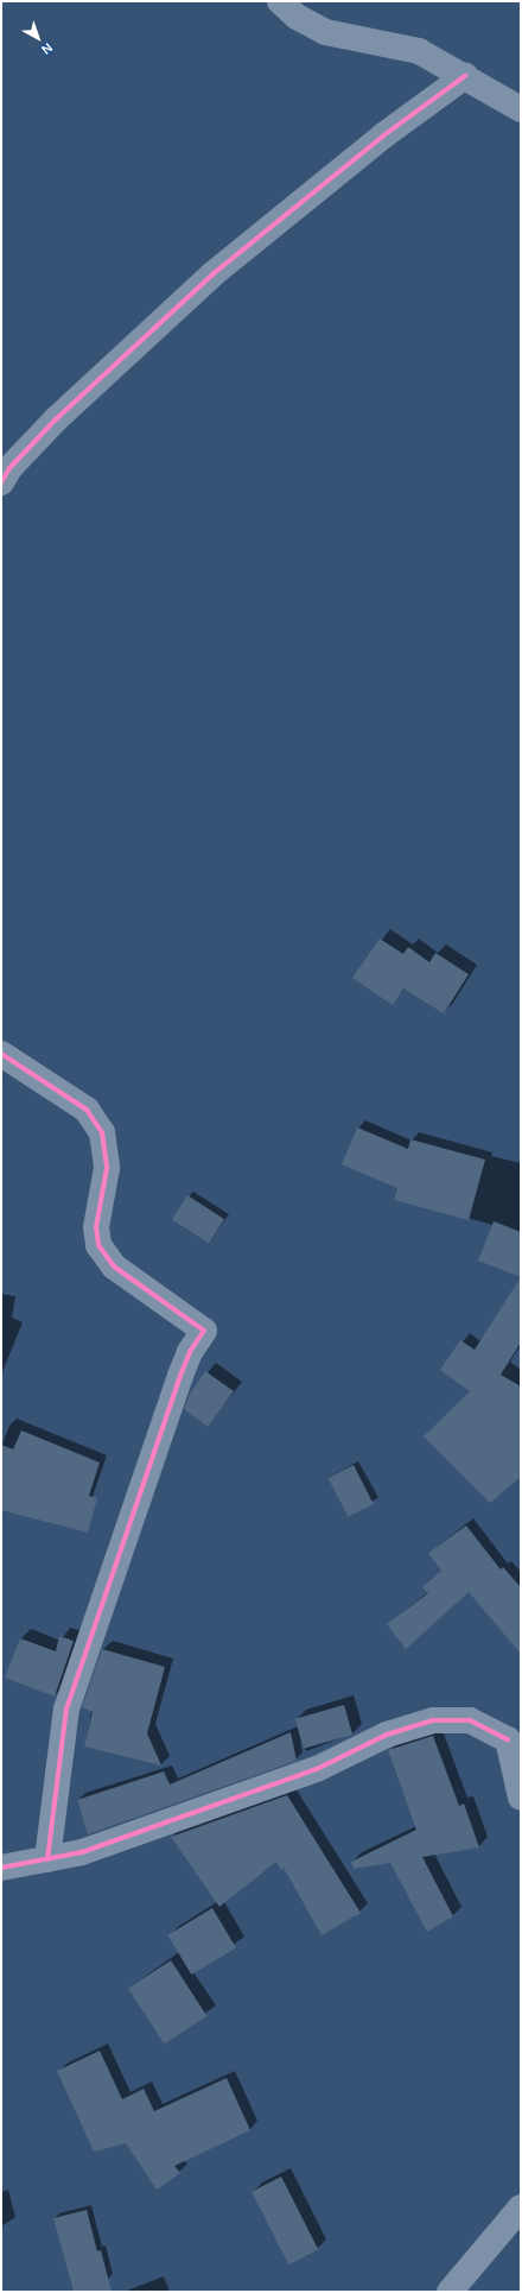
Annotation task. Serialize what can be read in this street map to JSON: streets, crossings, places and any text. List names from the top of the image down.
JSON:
{
  "north": "bottom right"
}
